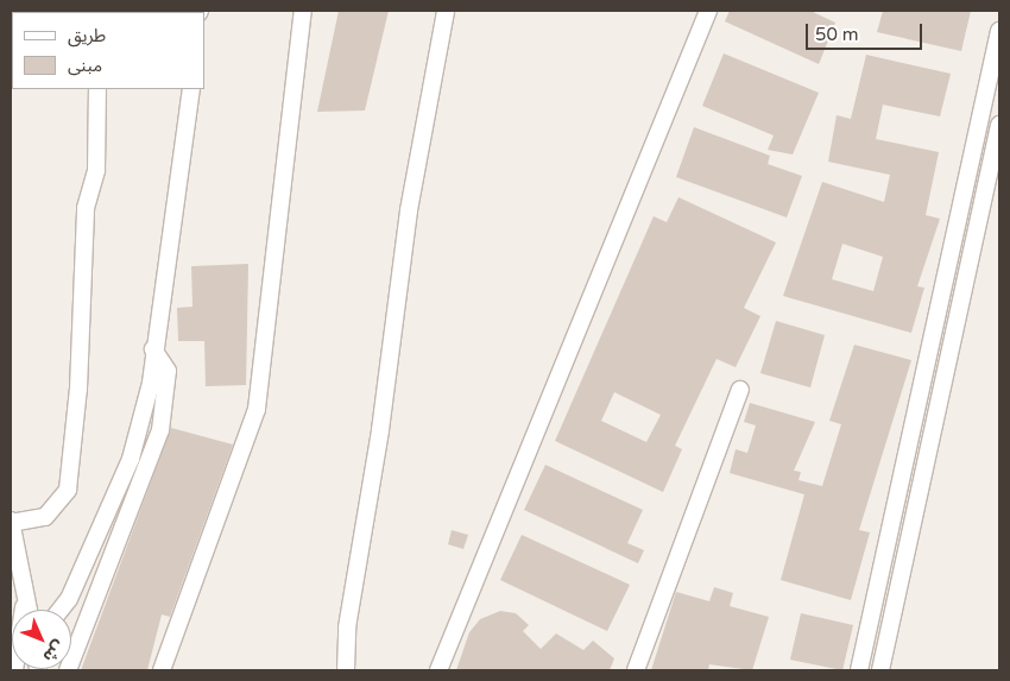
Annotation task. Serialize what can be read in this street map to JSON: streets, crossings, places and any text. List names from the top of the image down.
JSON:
{
  "legend": ["طريق", "مبنى"],
  "scale_bar": "50 m",
  "north": "bottom right"
}
